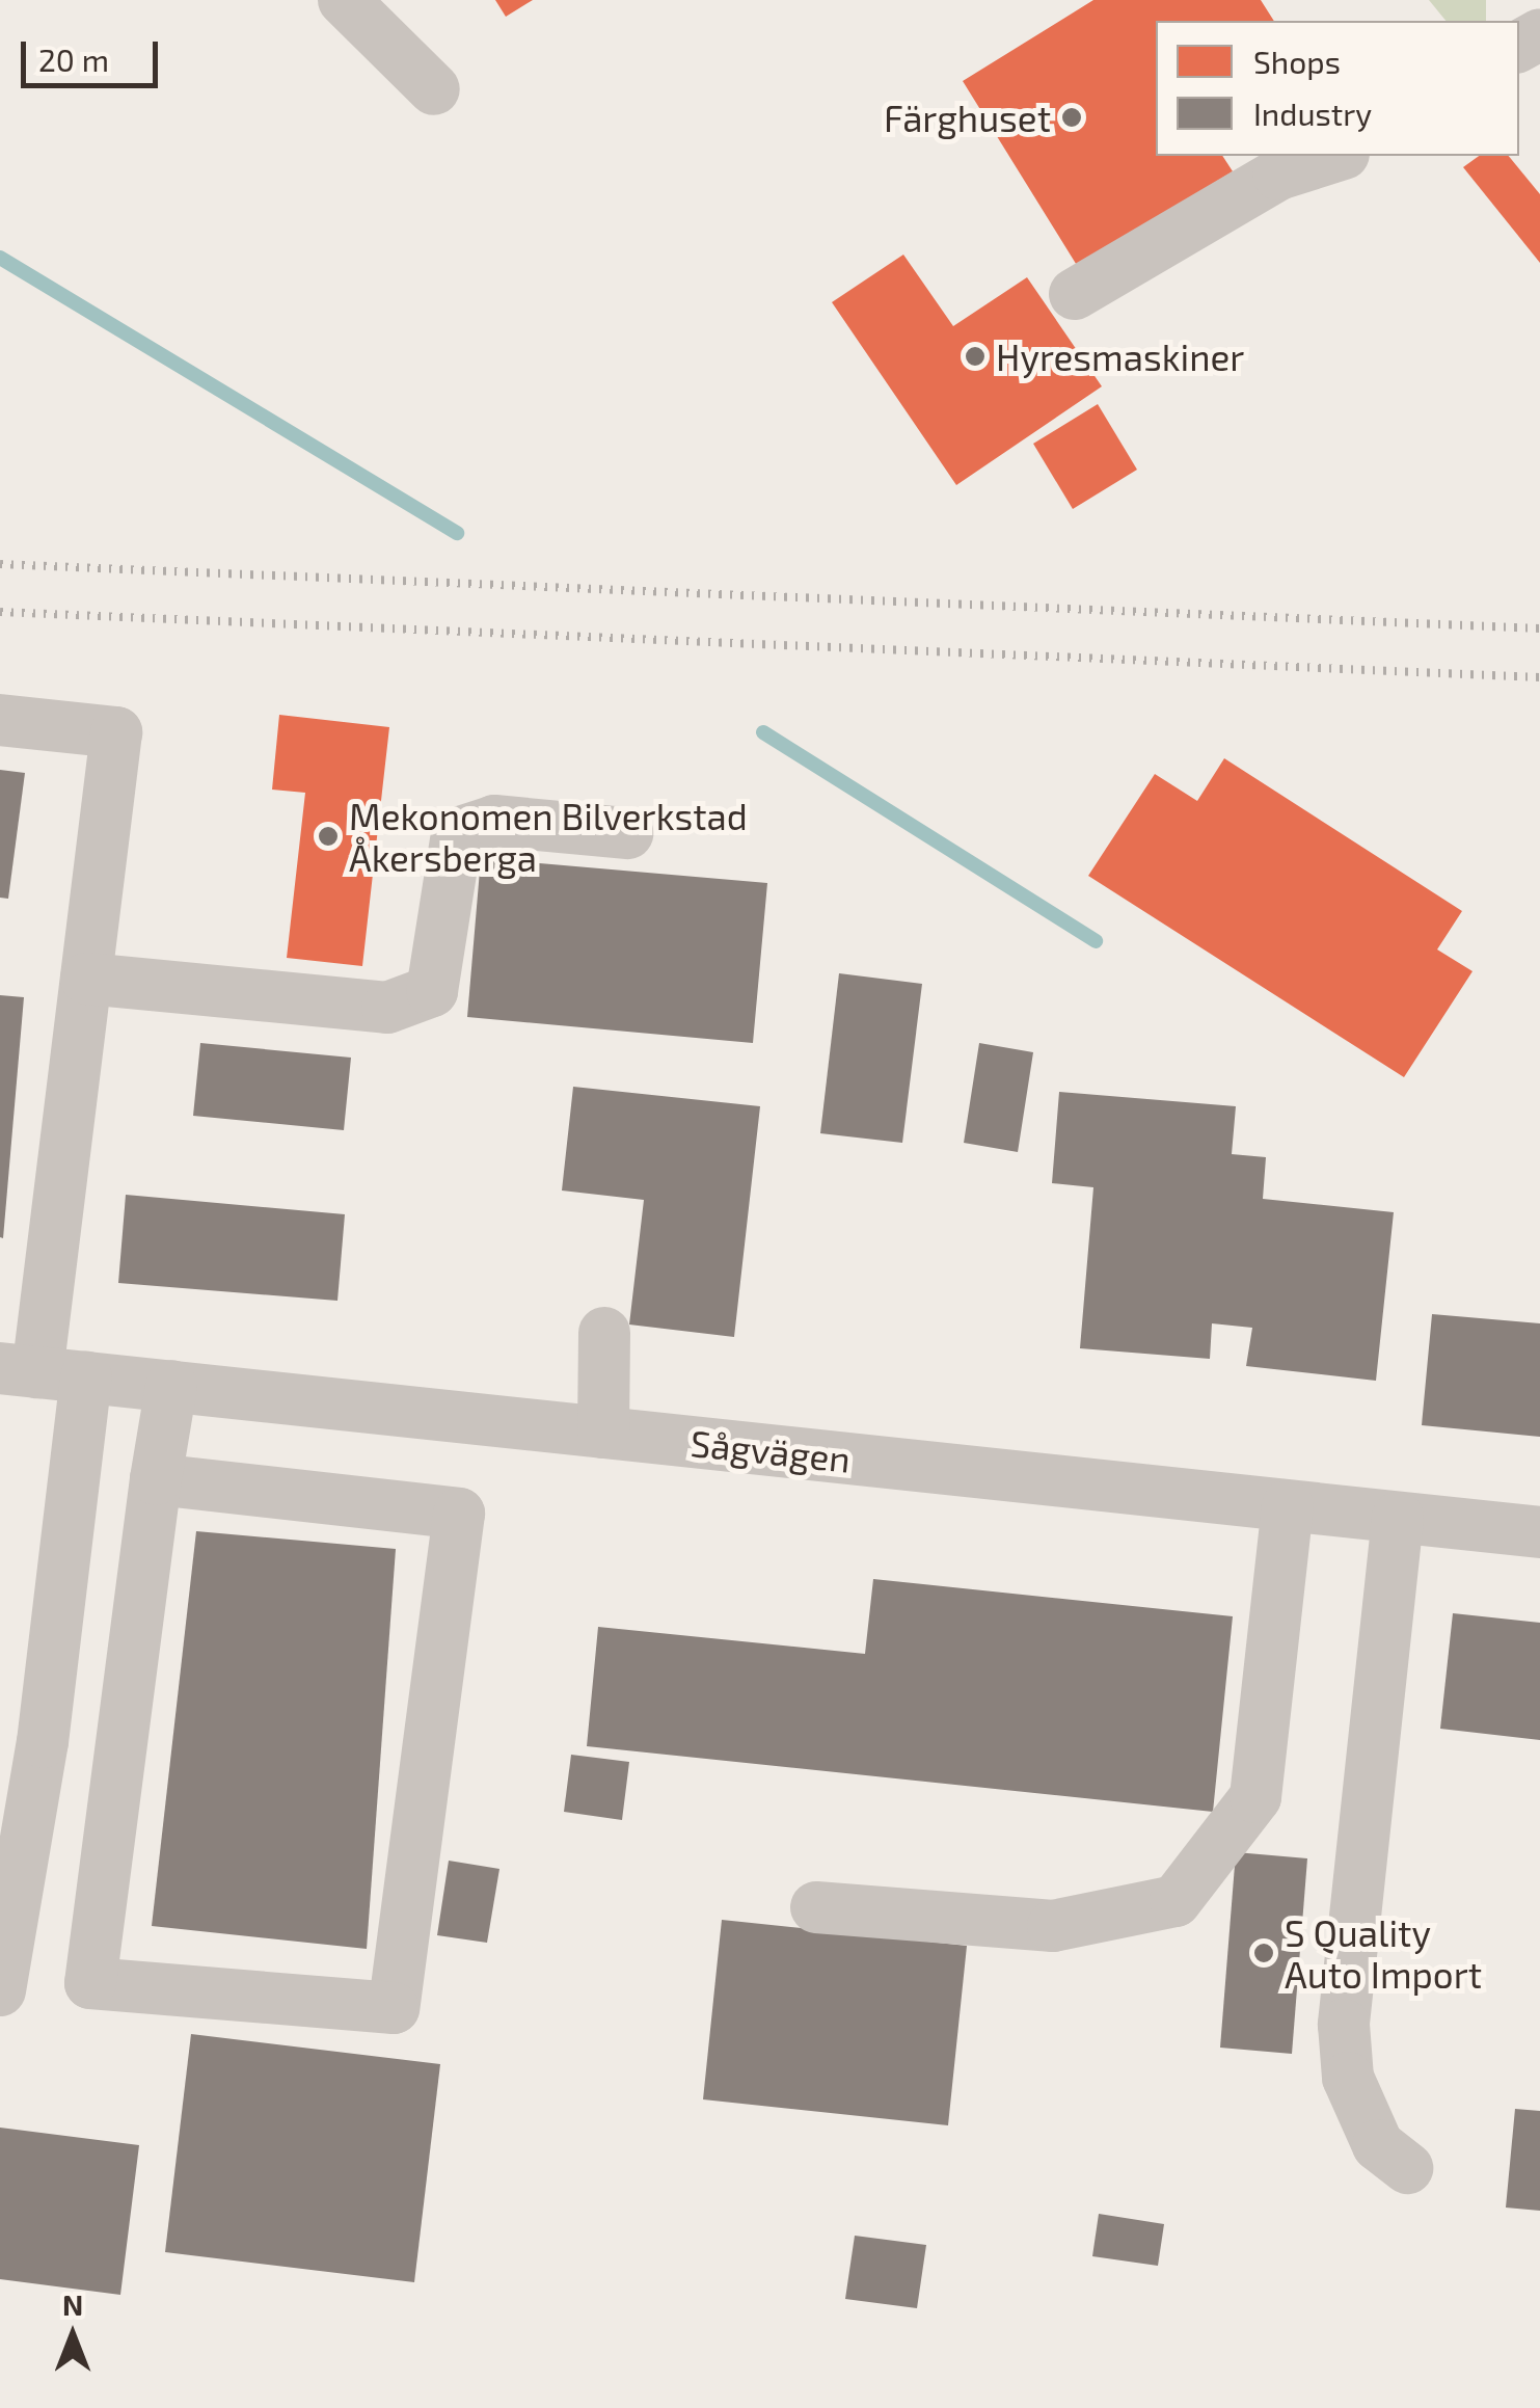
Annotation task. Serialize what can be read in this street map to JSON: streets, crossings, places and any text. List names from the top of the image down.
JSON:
{
  "streets": {
    "street": ["Sågvägen"]
  },
  "places": [
    "Färghuset",
    "Hyresmaskiner",
    "Mekonomen Bilverkstad Åkersberga",
    "S Quality Auto Import"
  ],
  "legend": ["Shops", "Industry"],
  "scale_bar": "20 m",
  "north": "top"
}
